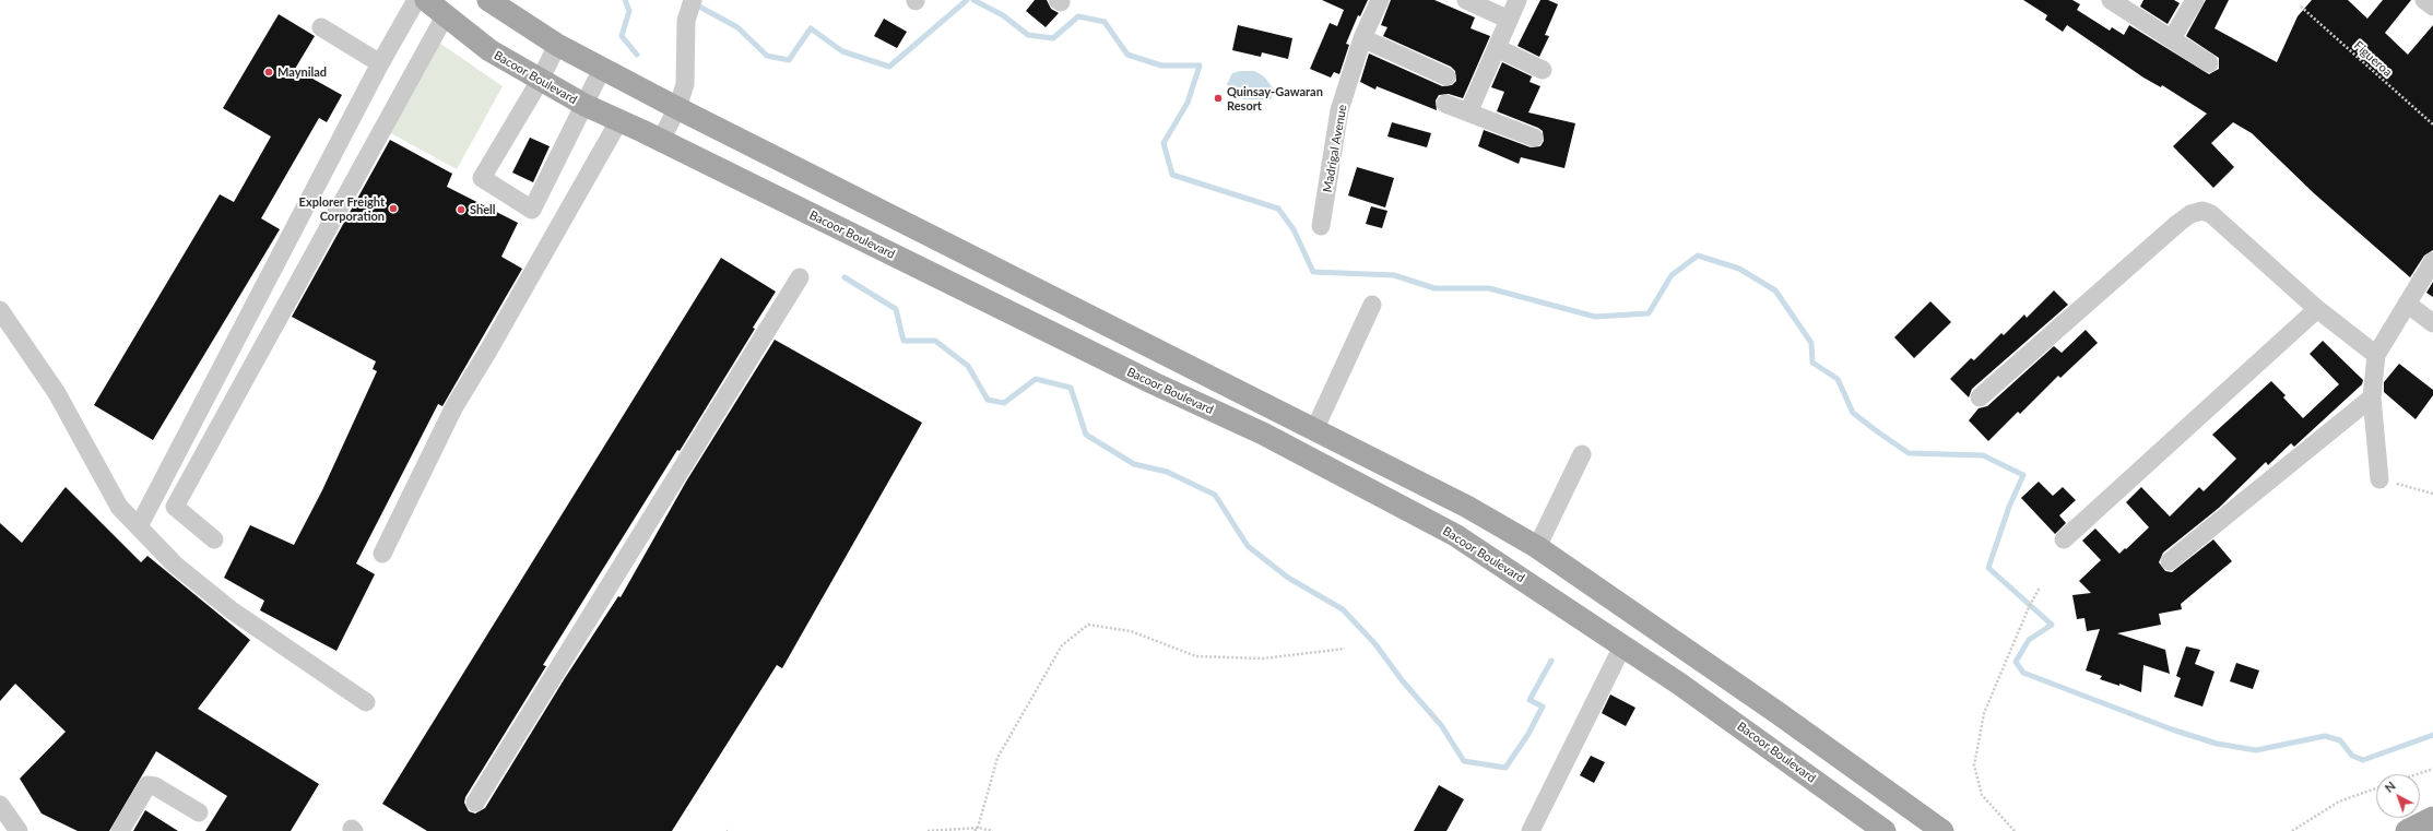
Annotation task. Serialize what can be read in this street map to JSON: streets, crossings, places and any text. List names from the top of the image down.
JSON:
{
  "streets": {
    "main road": ["Bacoor Boulevard"],
    "street": ["Madrigal Avenue"],
    "path": ["Figueroa"]
  },
  "places": [
    "Maynilad",
    "Quinsay-Gawaran Resort",
    "Explorer Freight Corporation",
    "Shell"
  ],
  "north": "top left"
}
